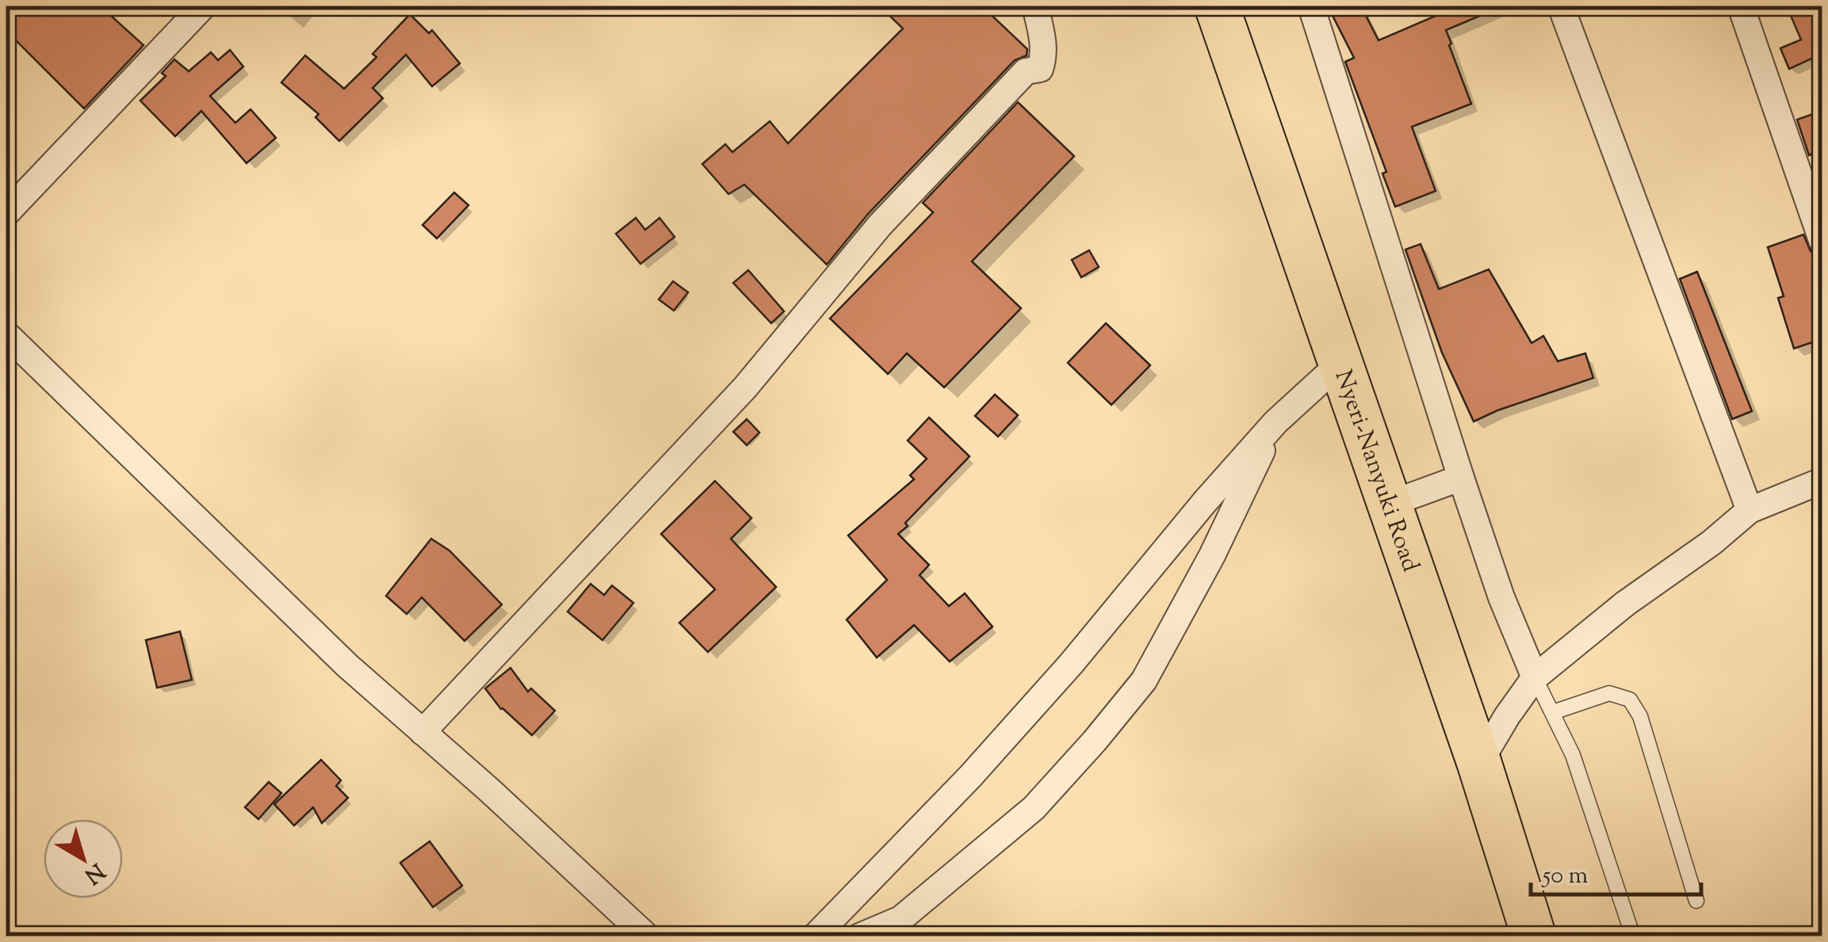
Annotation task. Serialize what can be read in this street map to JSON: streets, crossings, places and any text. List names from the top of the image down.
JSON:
{
  "streets": {
    "highway": ["Nyeri-Nanyuki Road"]
  },
  "scale_bar": "50 m",
  "north": "bottom right"
}
